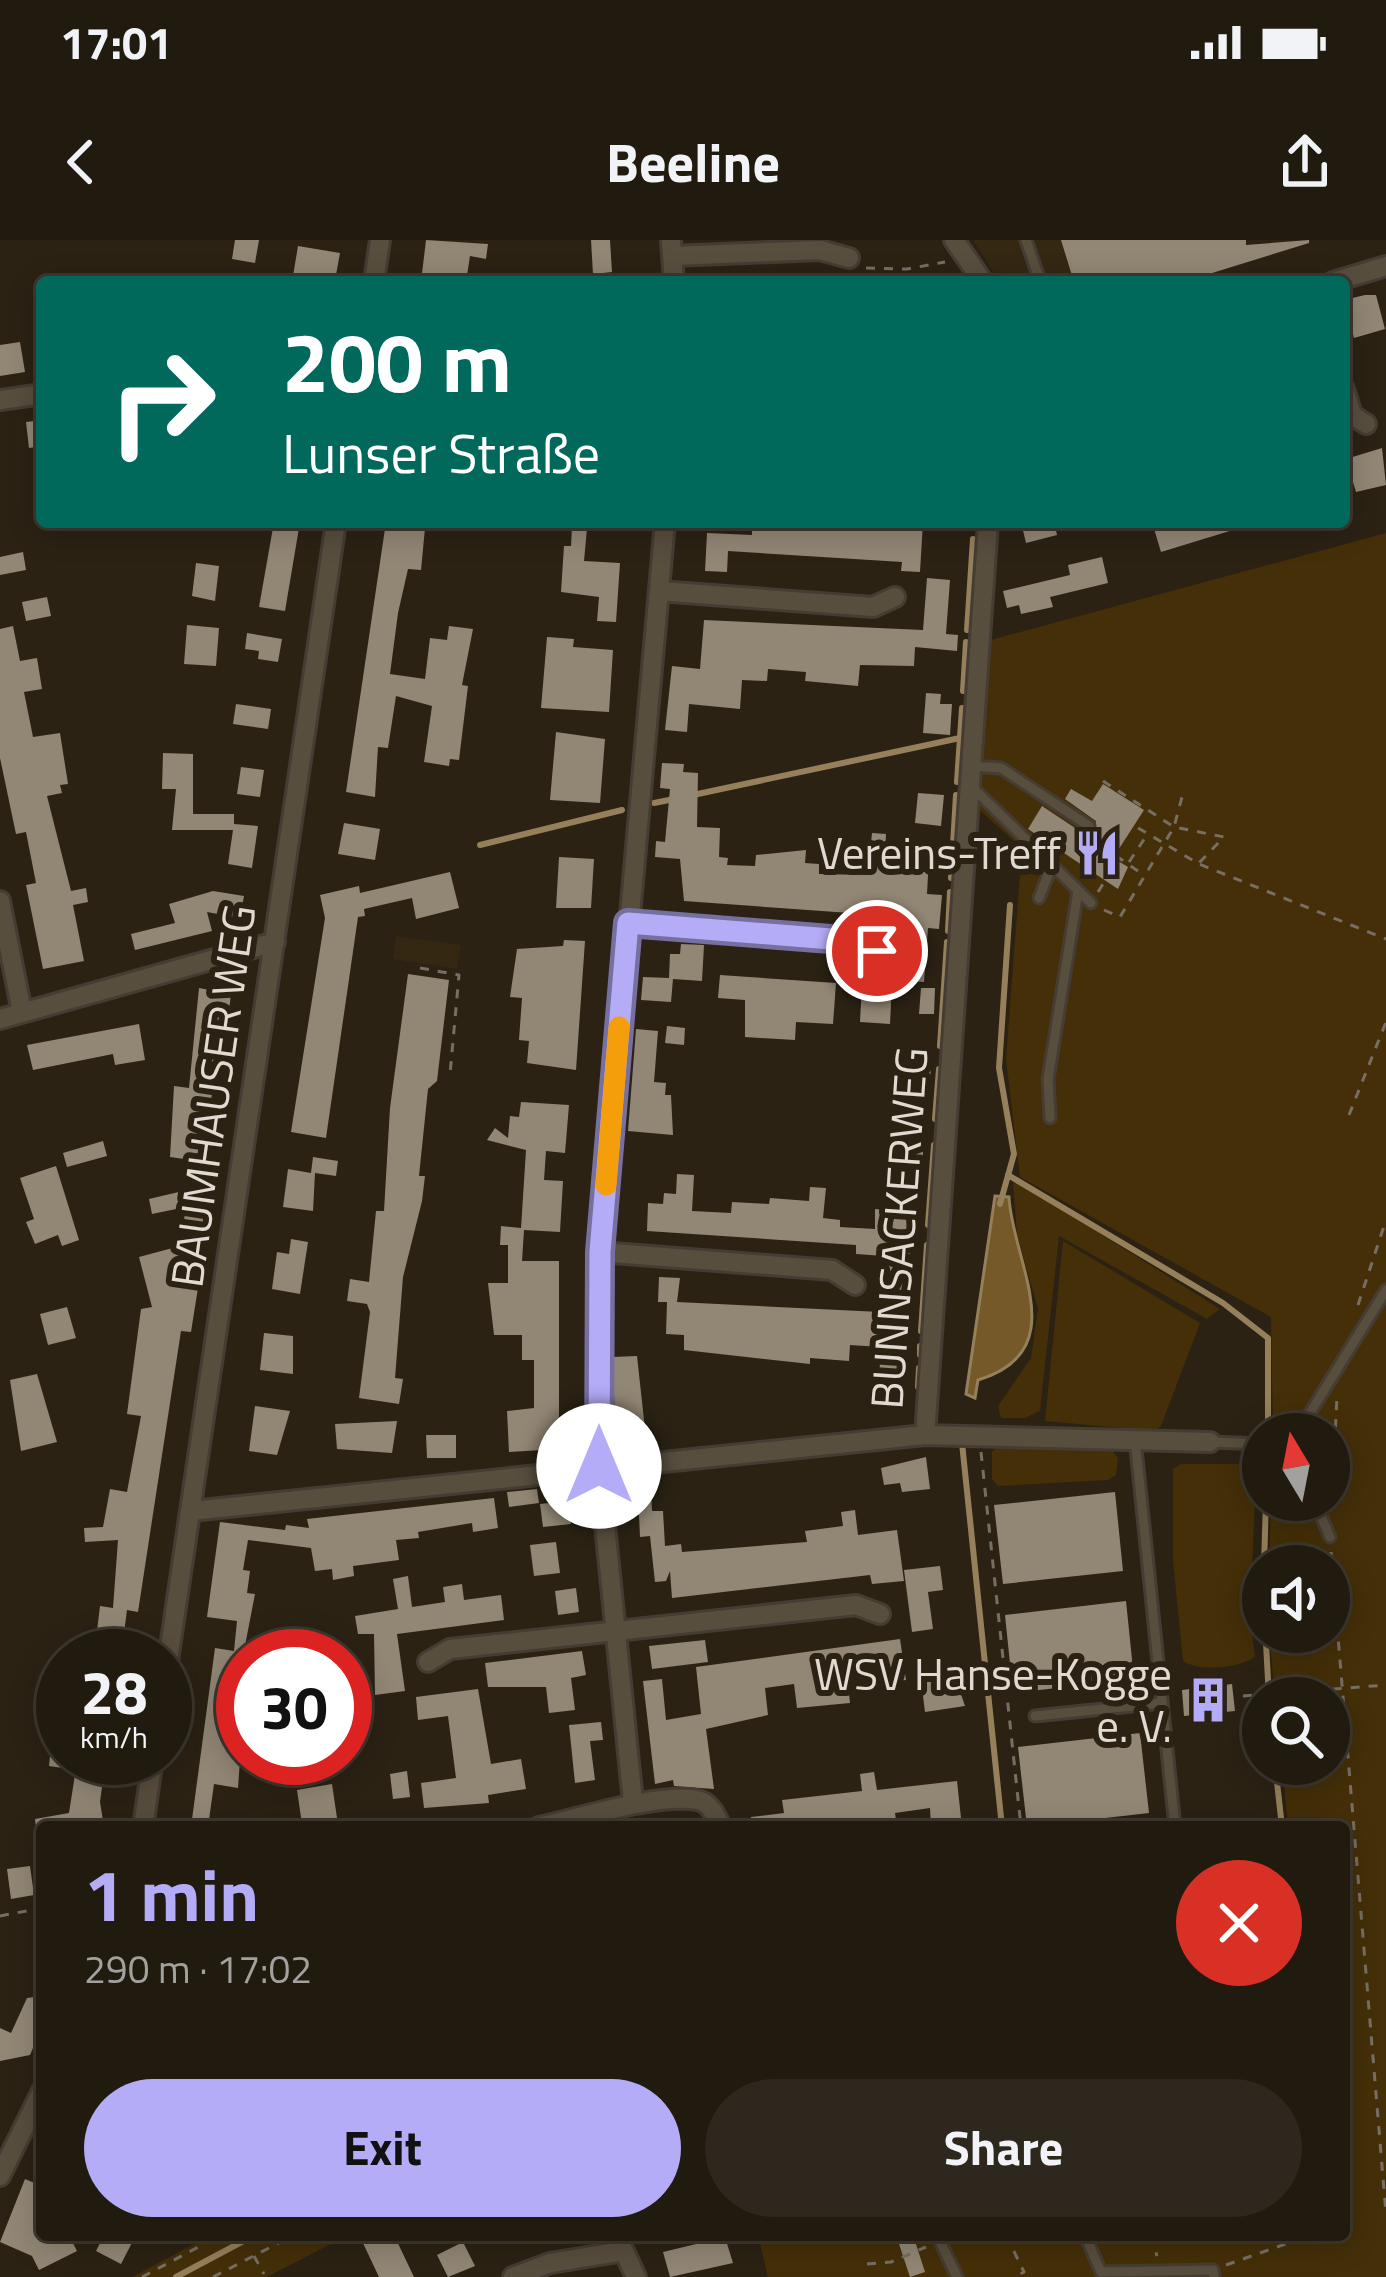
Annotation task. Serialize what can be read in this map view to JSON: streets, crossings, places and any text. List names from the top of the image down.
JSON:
{
  "streets": {
    "street": ["BAUMHAUSER WEG", "BUNNSACKERWEG"]
  },
  "crossings": [
    ["BAUMHAUSER WEG", "BUNNSACKERWEG"]
  ],
  "places": {
    "restaurant": ["Vereins-Treff"],
    "building": ["WSV Hanse-Kogge e. V."]
  },
  "north": "top",
  "page": {
    "status": "17:01",
    "header": "Beeline",
    "turn": ["200 m", "Lunser Straße"],
    "speed": "28 km/h",
    "limit": "30",
    "heading": ["1 min", "290 m · 17:02"],
    "buttons": ["Exit", "Share"]
  }
}
